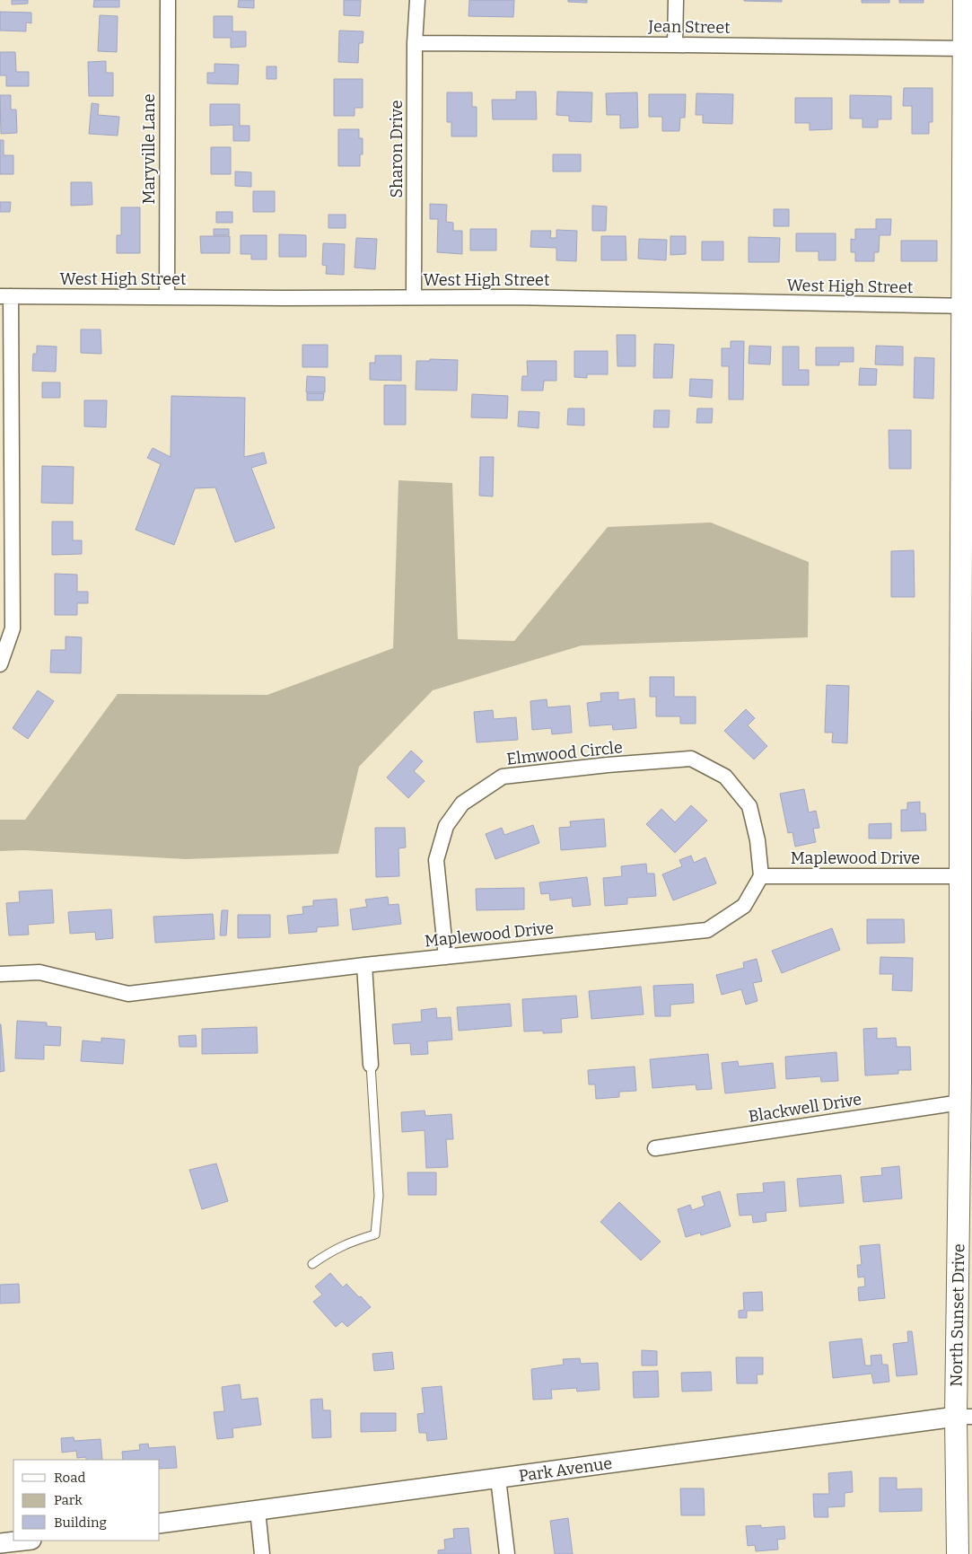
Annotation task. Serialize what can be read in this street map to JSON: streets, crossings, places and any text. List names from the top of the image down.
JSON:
{
  "streets": {
    "main road": ["North Sunset Drive"],
    "street": [
      "Jean Street",
      "Maryville Lane",
      "Sharon Drive",
      "West High Street",
      "Elmwood Circle",
      "Maplewood Drive",
      "Blackwell Drive",
      "Park Avenue"
    ]
  },
  "crossings": [
    ["Jean Street", "Sharon Drive"],
    ["Jean Street", "North Sunset Drive"],
    ["Maryville Lane", "West High Street"],
    ["Sharon Drive", "West High Street"],
    ["West High Street", "North Sunset Drive"],
    ["Elmwood Circle", "Maplewood Drive"],
    ["Maplewood Drive", "North Sunset Drive"],
    ["Blackwell Drive", "North Sunset Drive"],
    ["North Sunset Drive", "Park Avenue"]
  ],
  "legend": ["Road", "Park", "Building"]
}
